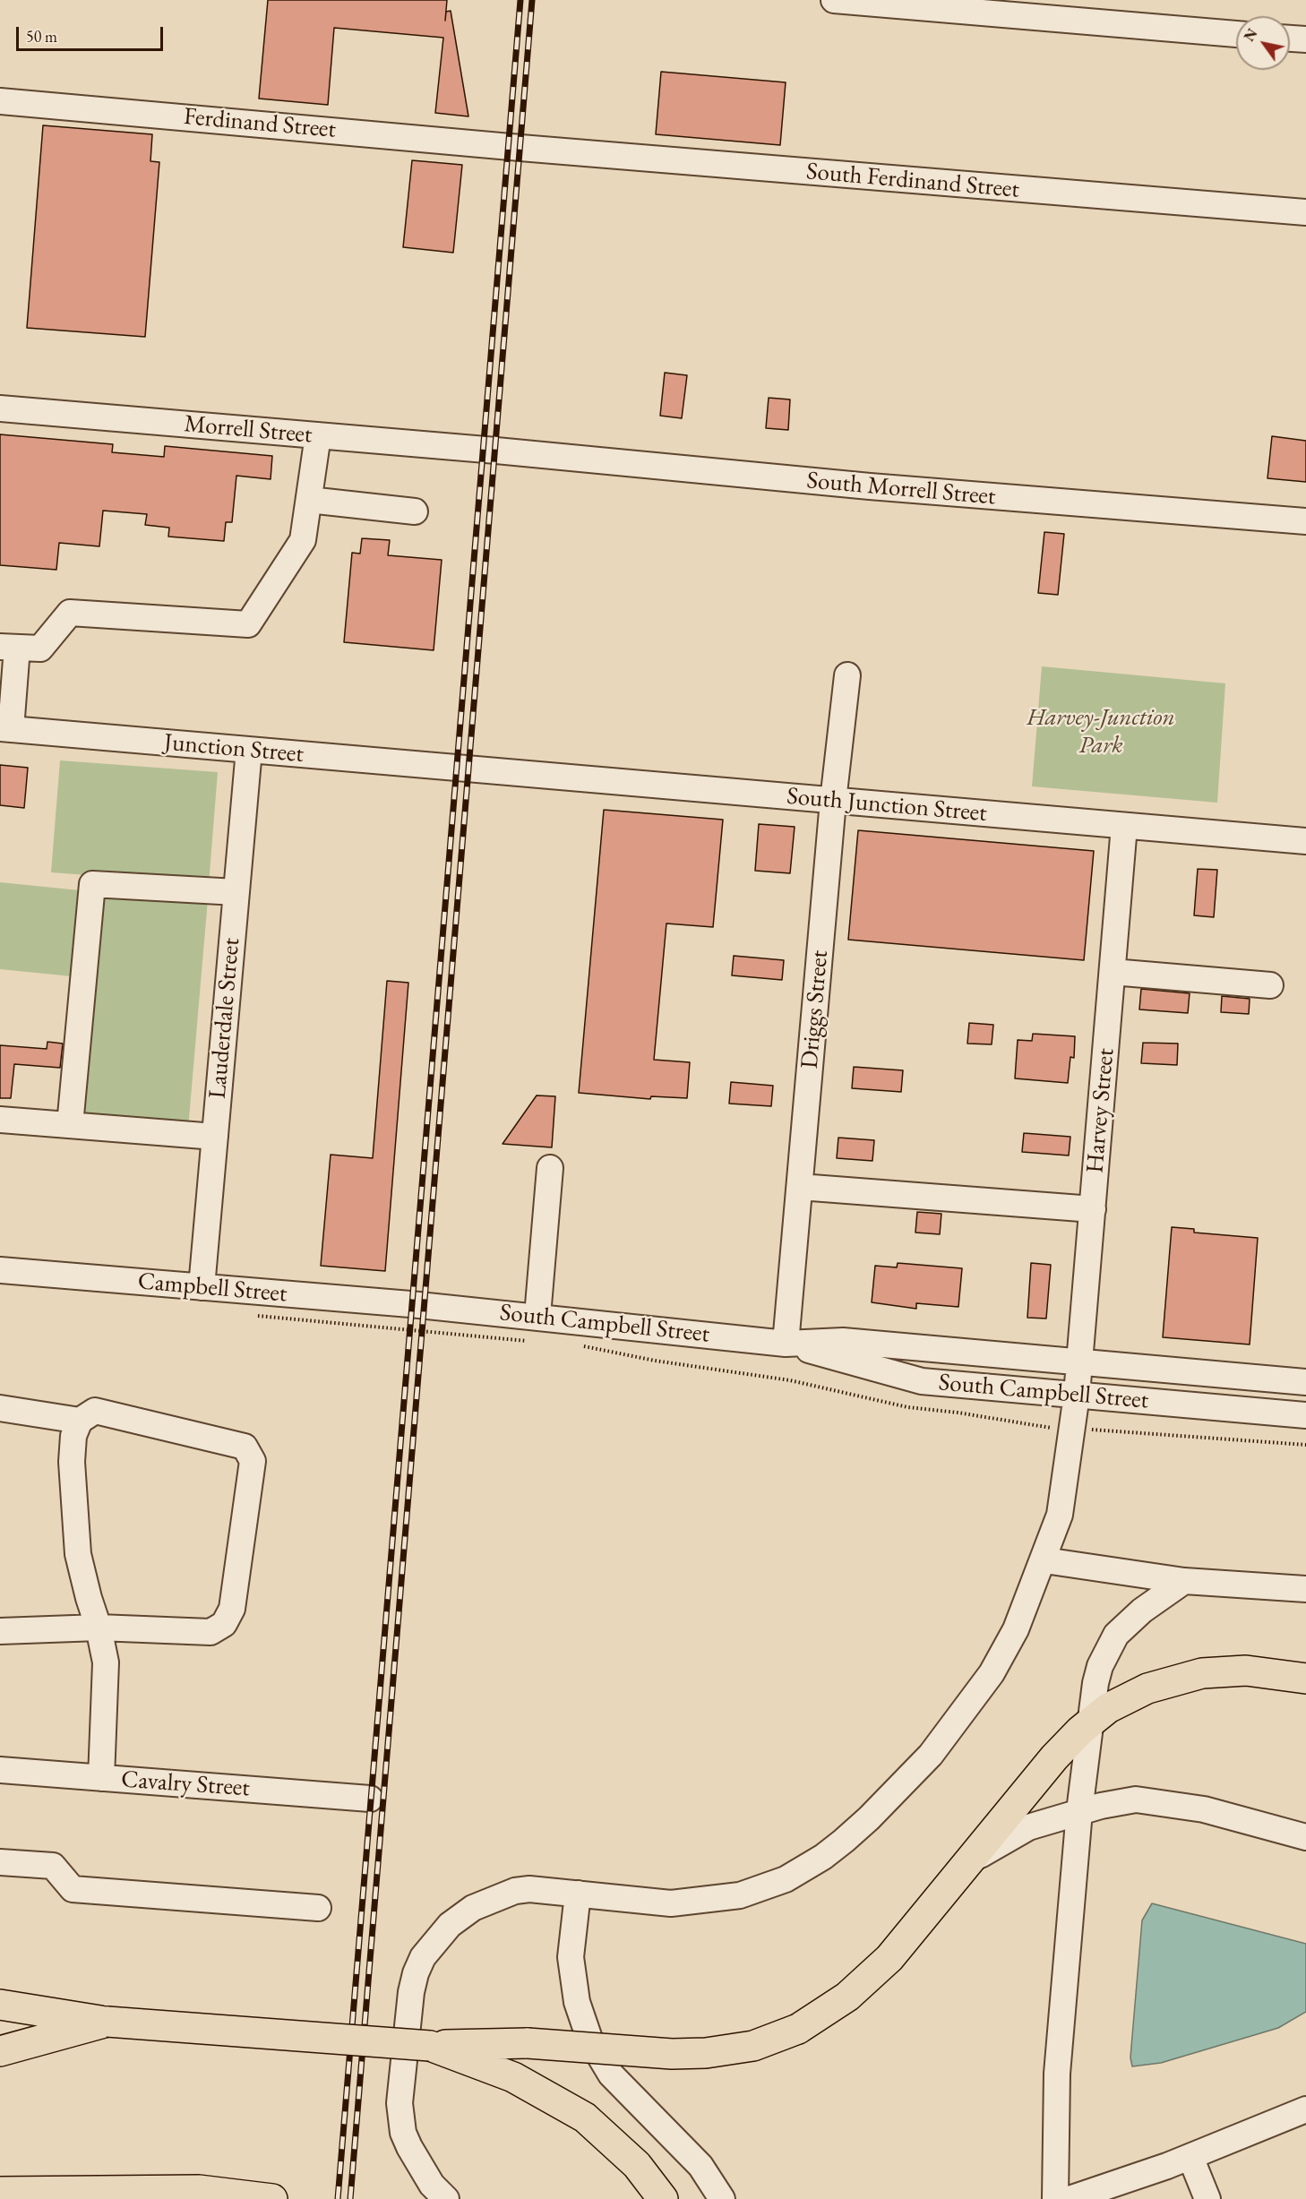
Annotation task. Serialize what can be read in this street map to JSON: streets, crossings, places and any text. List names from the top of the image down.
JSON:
{
  "streets": {
    "street": [
      "Ferdinand Street",
      "South Ferdinand Street",
      "Morrell Street",
      "South Morrell Street",
      "Junction Street",
      "South Junction Street",
      "Driggs Street",
      "Lauderdale Street",
      "Harvey Street",
      "Campbell Street",
      "South Campbell Street",
      "Cavalry Street"
    ]
  },
  "crossings": [
    ["Ferdinand Street", "South Ferdinand Street"],
    ["Morrell Street", "South Morrell Street"],
    ["Junction Street", "South Junction Street"],
    ["Junction Street", "Lauderdale Street"],
    ["South Junction Street", "Driggs Street"],
    ["South Junction Street", "Harvey Street"],
    ["Driggs Street", "South Campbell Street"],
    ["Lauderdale Street", "Campbell Street"],
    ["Harvey Street", "South Campbell Street"],
    ["Campbell Street", "South Campbell Street"]
  ],
  "parks": ["Harvey-Junction Park"],
  "scale_bar": "50 m",
  "north": "top left"
}
